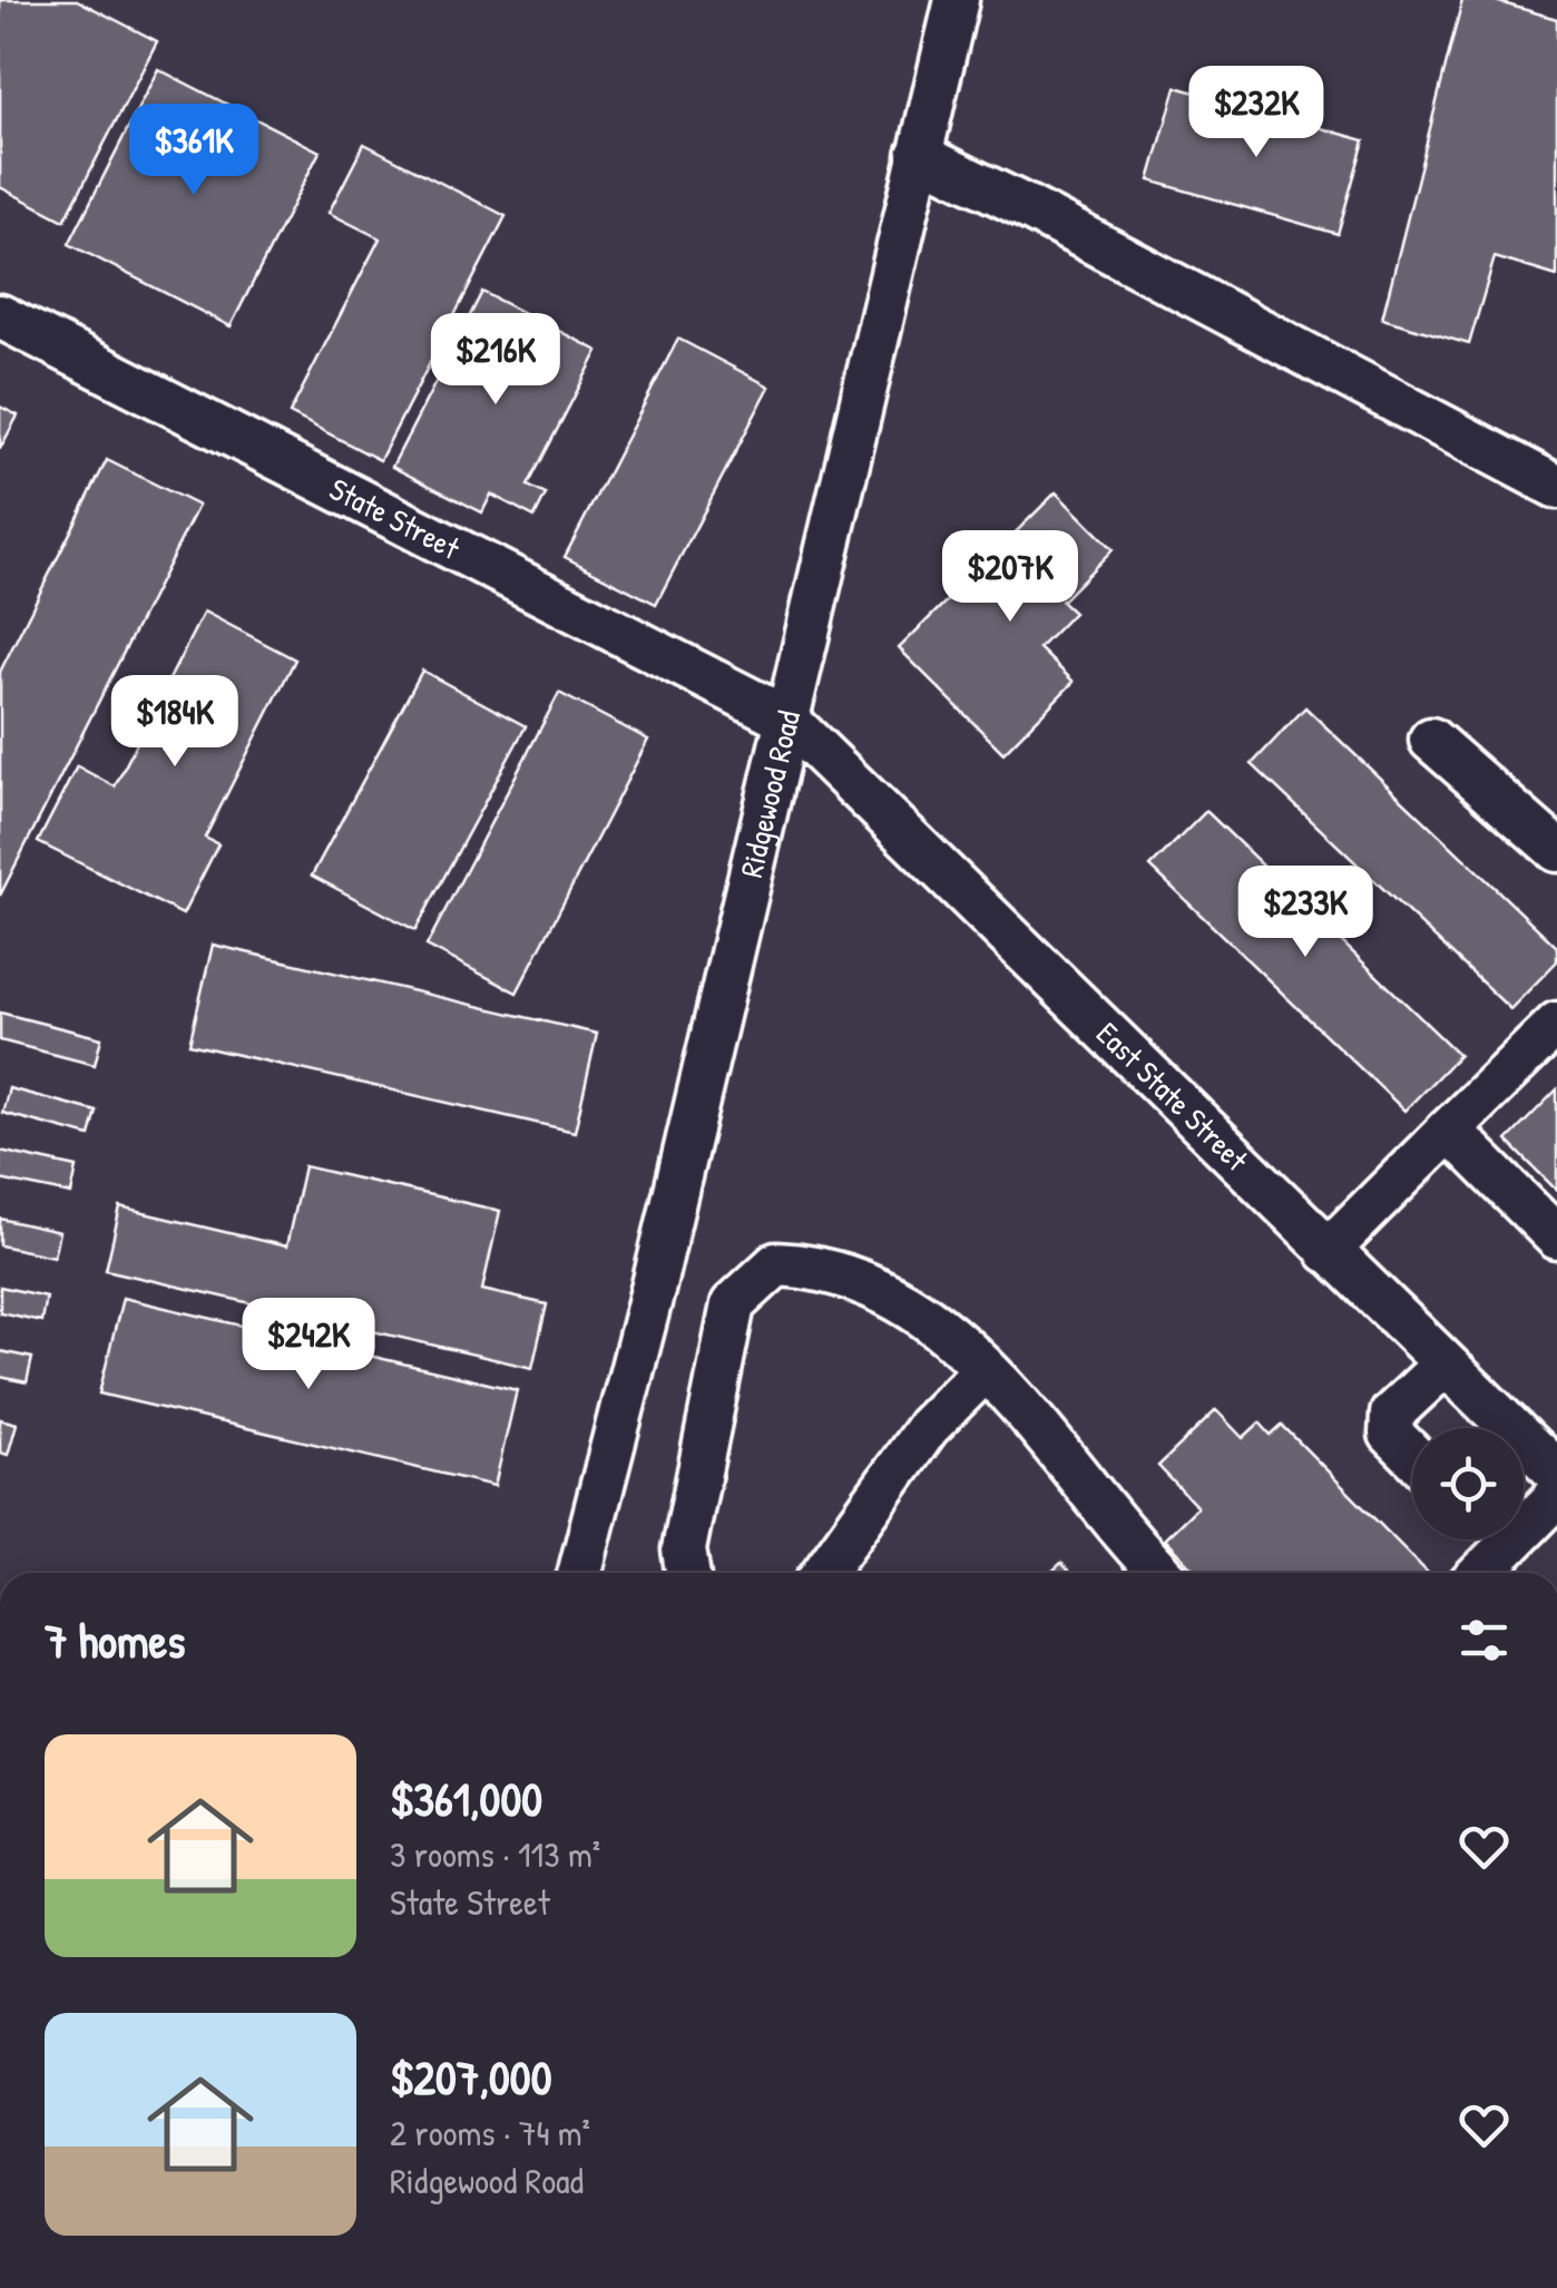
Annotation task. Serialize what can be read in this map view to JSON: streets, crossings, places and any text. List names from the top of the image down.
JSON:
{
  "streets": {
    "street": ["State Street", "Ridgewood Road", "East State Street"]
  },
  "crossings": [
    ["State Street", "Ridgewood Road"],
    ["State Street", "East State Street"],
    ["Ridgewood Road", "East State Street"]
  ],
  "page": {
    "price": [
      "$232K",
      "$361K",
      "$216K",
      "$207K",
      "$184K",
      "$233K",
      "$242K"
    ],
    "heading": "7 homes",
    "list": [
      {
        "name": "$361,000",
        "note": "3 rooms · 113 m² · State Street"
      },
      {
        "name": "$207,000",
        "note": "2 rooms · 74 m² · Ridgewood Road"
      }
    ]
  }
}
